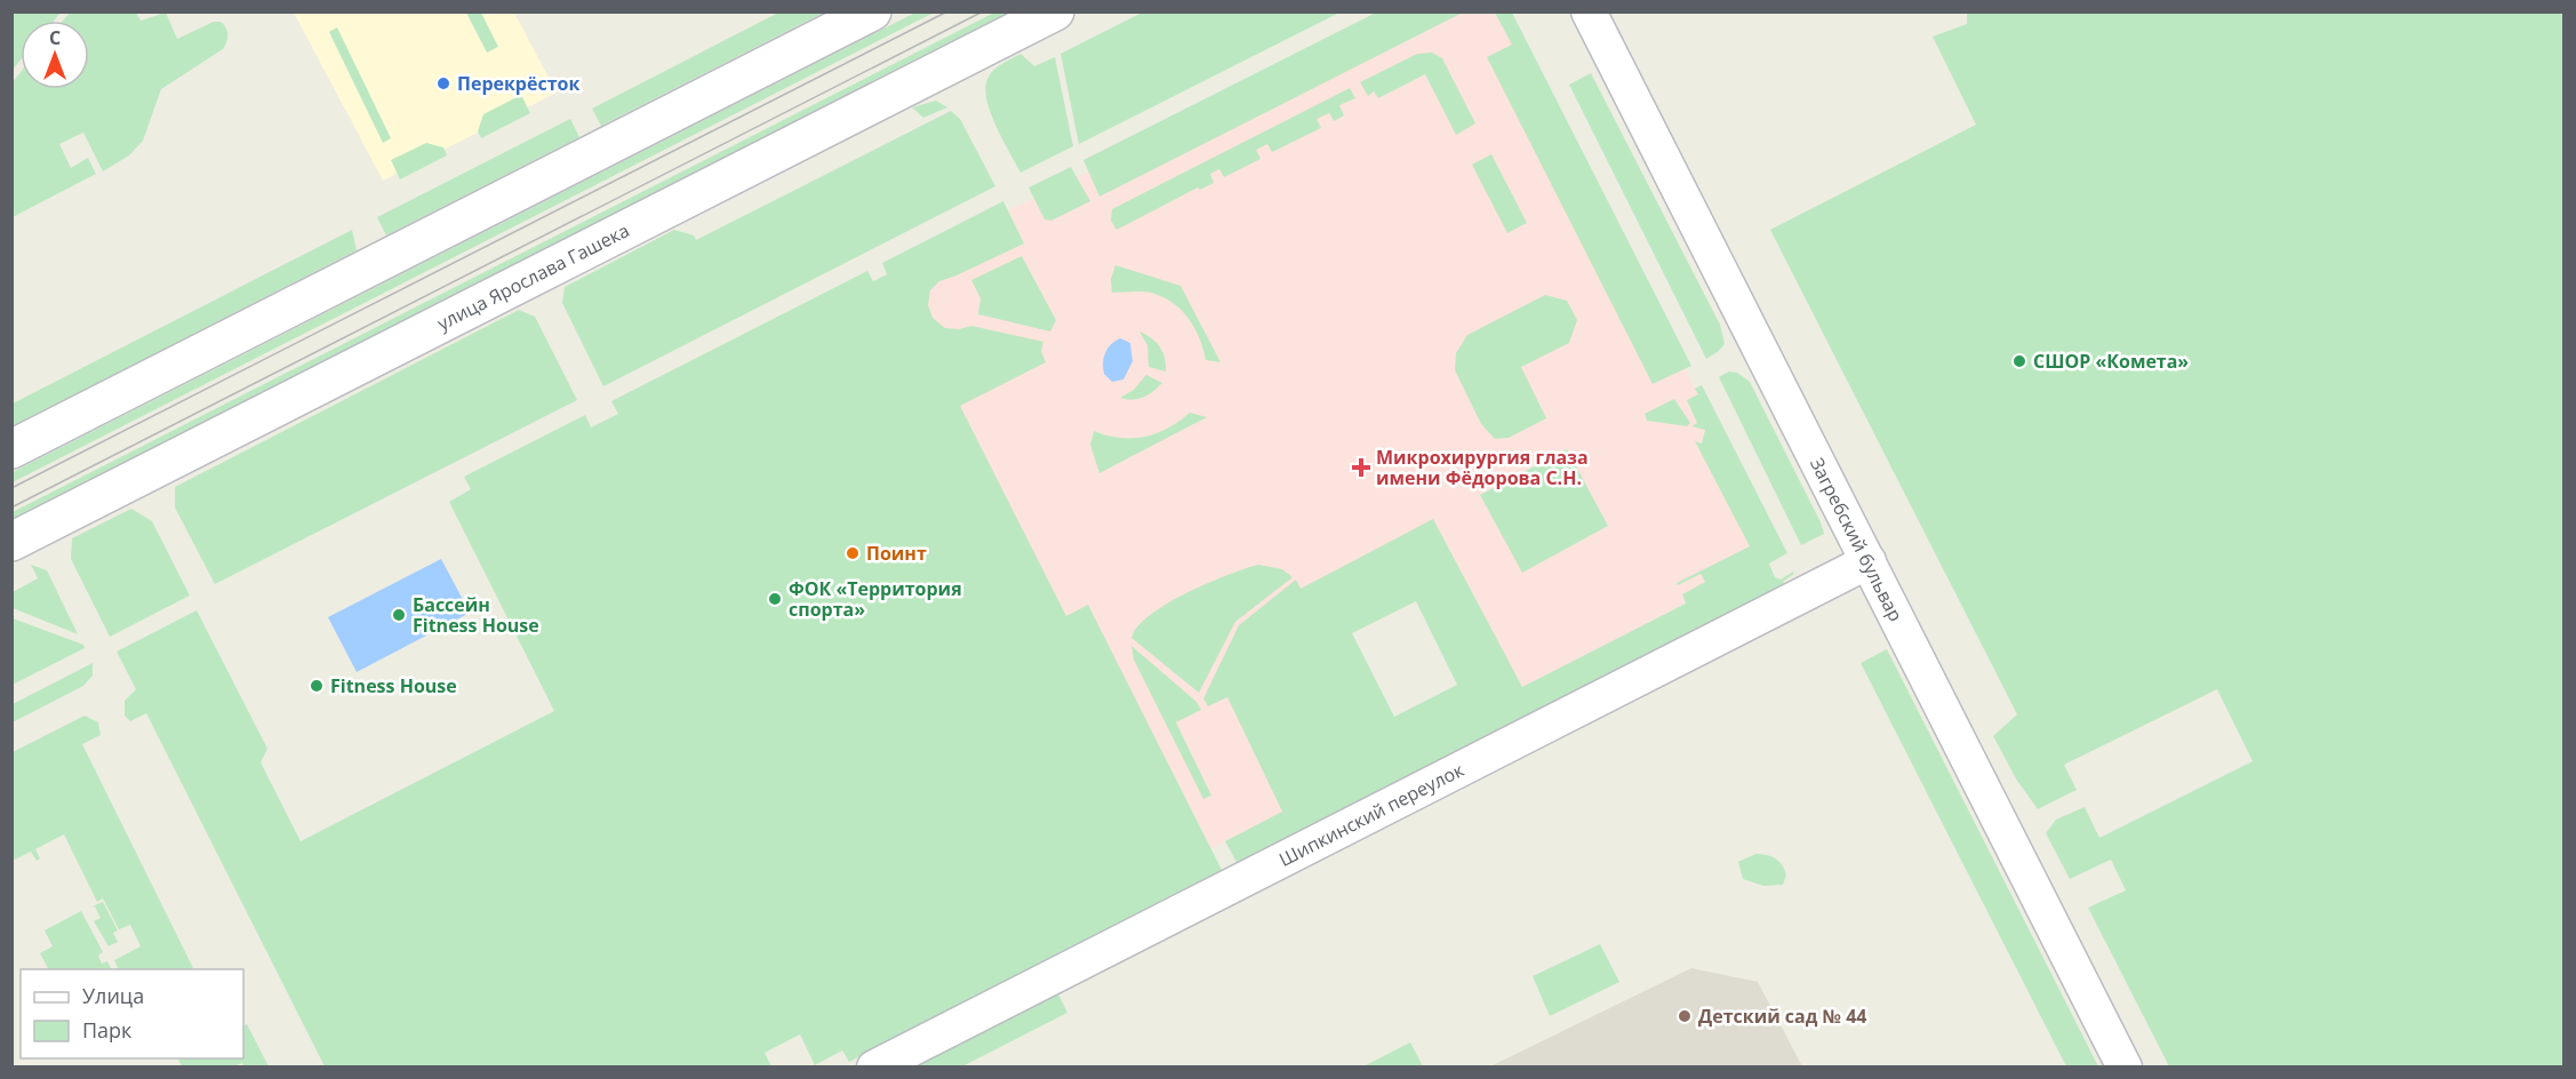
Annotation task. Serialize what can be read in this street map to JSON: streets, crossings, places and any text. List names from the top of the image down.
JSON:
{
  "streets": {
    "street": ["улица Ярослава Гашека", "Загребский бульвар", "Шипкинский переулок"]
  },
  "crossings": [
    ["Загребский бульвар", "Шипкинский переулок"]
  ],
  "places": {
    "other": [
      "Перекрёсток",
      "СШОР «Комета»",
      "Поинт",
      "ФОК «Территория спорта»",
      "Бассейн Fitness House",
      "Fitness House",
      "Детский сад № 44"
    ],
    "health": ["Микрохирургия глаза имени Фёдорова С.Н."]
  },
  "legend": ["Улица", "Парк"],
  "north": "top"
}
